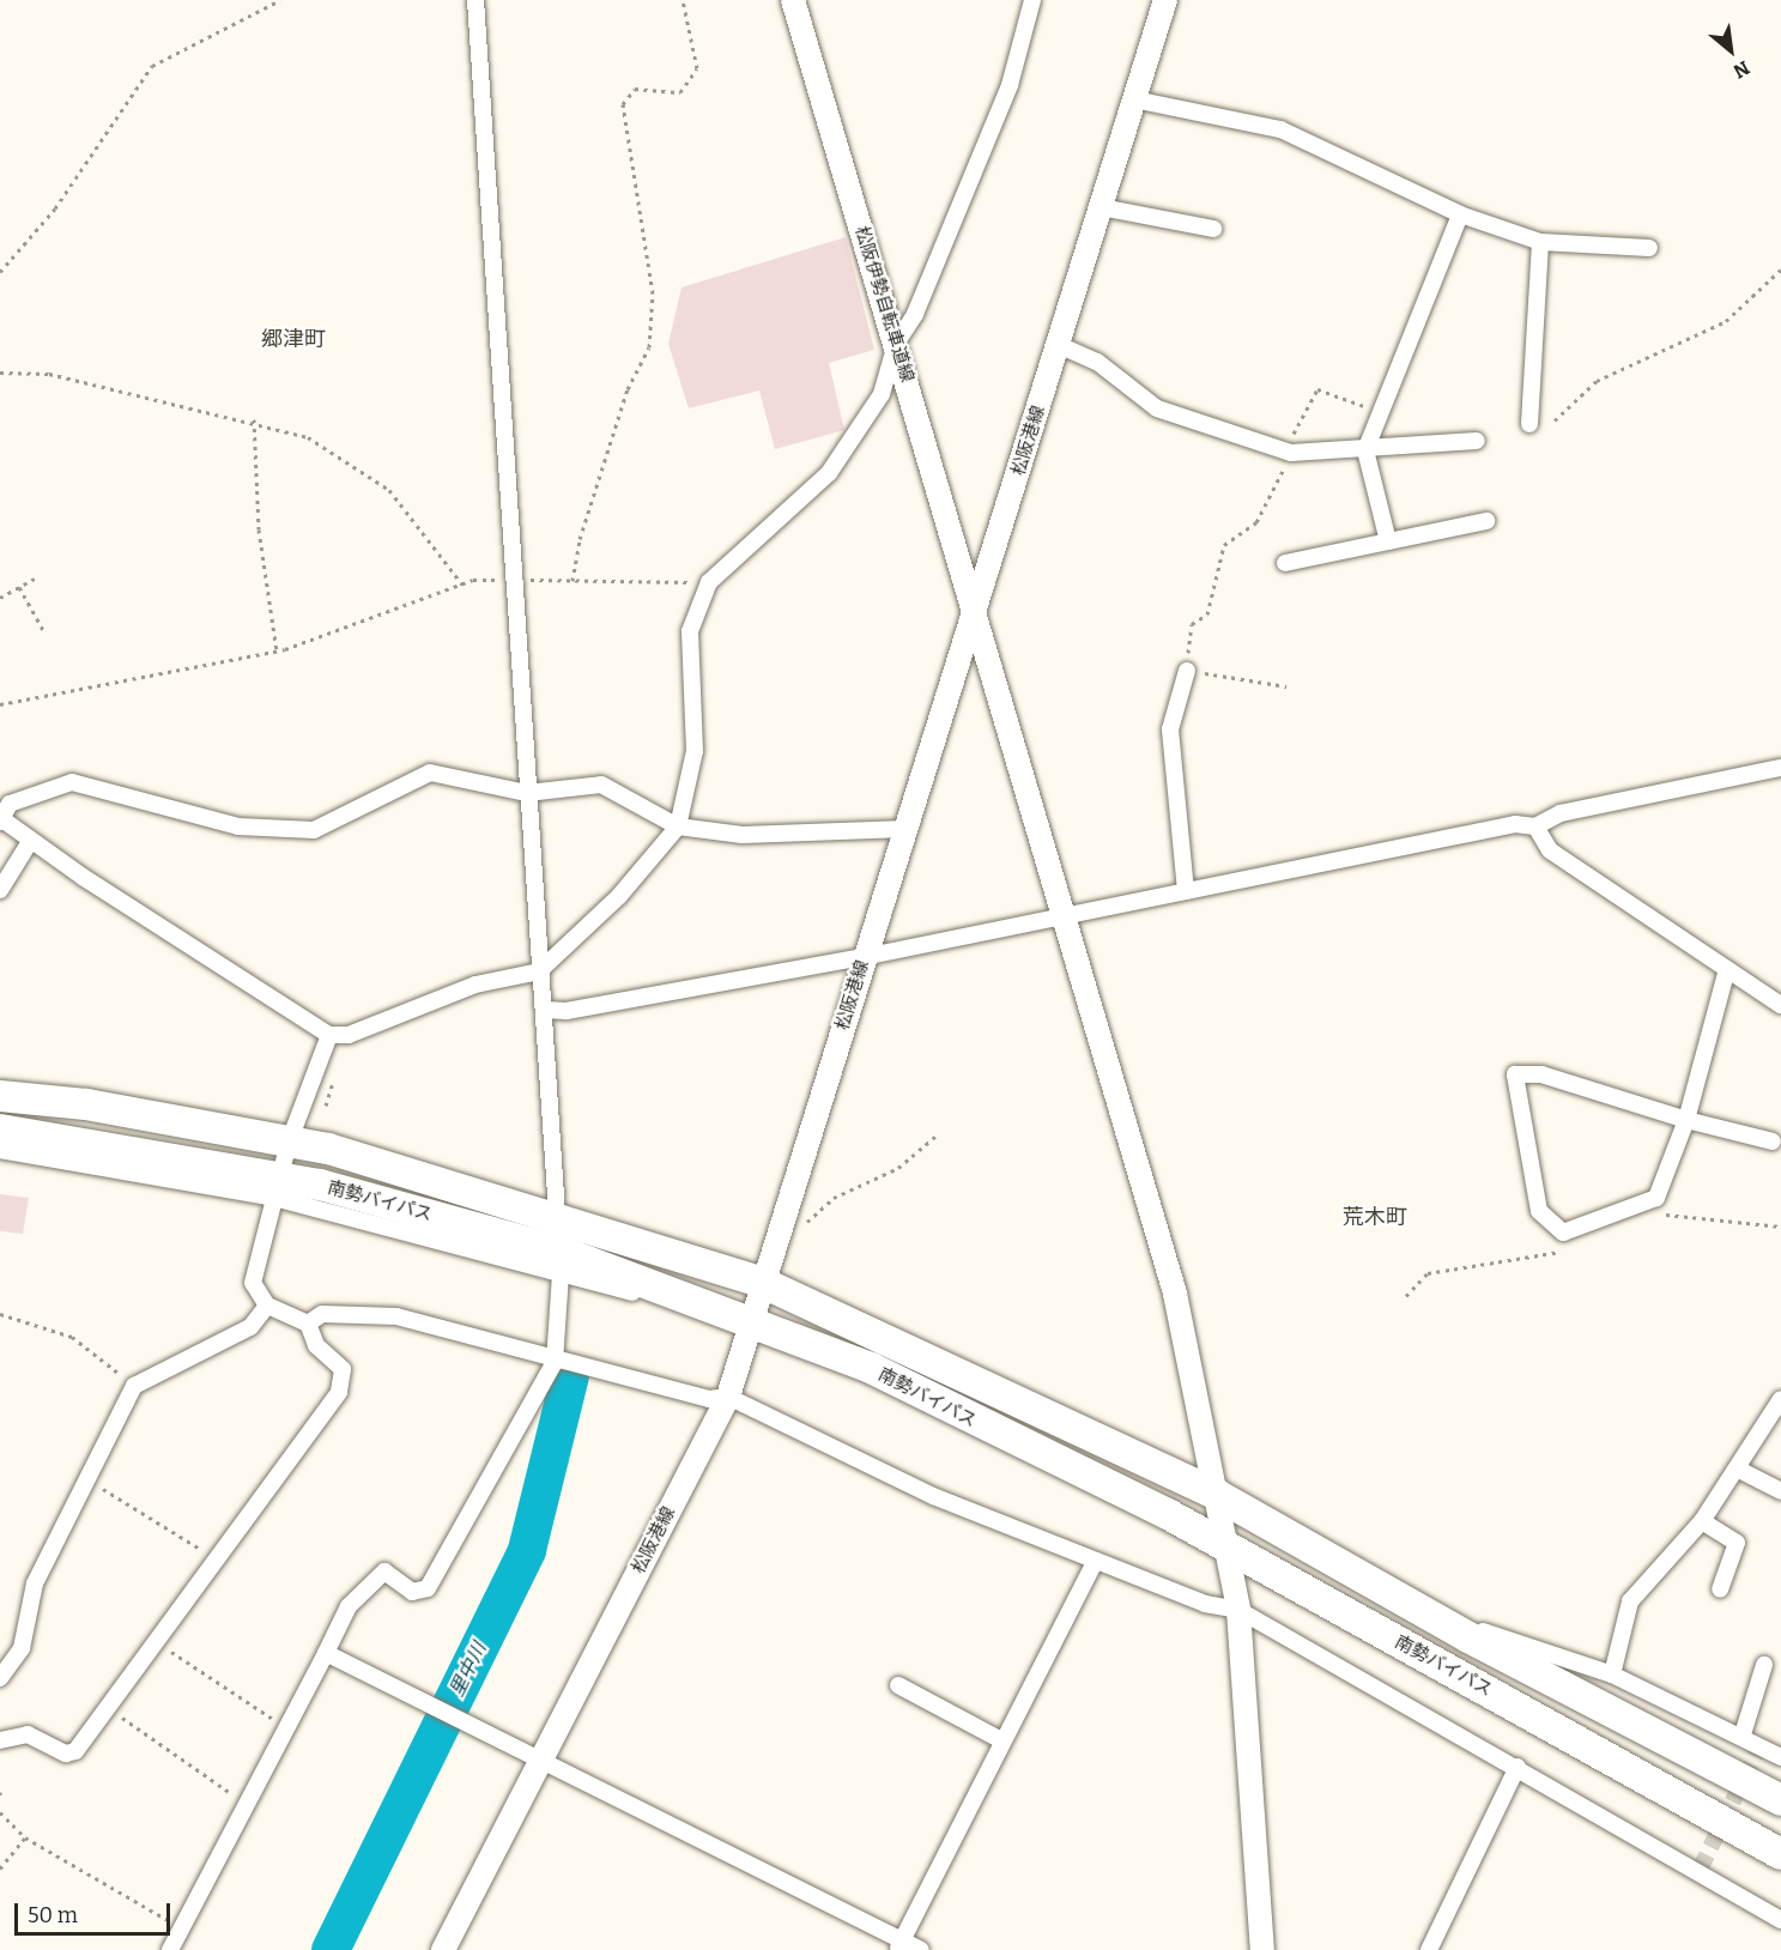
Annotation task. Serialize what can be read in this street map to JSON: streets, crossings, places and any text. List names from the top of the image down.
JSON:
{
  "streets": {
    "highway": ["南勢バイパス"],
    "main road": ["松阪伊勢自転車道線", "松阪港線"]
  },
  "crossings": [
    ["松阪伊勢自転車道線", "松阪港線"],
    ["松阪伊勢自転車道線", "南勢バイパス"],
    ["松阪港線", "南勢バイパス"]
  ],
  "districts": ["郷津町", "荒木町"],
  "water": ["里中川"],
  "scale_bar": "50 m",
  "north": "bottom right"
}
